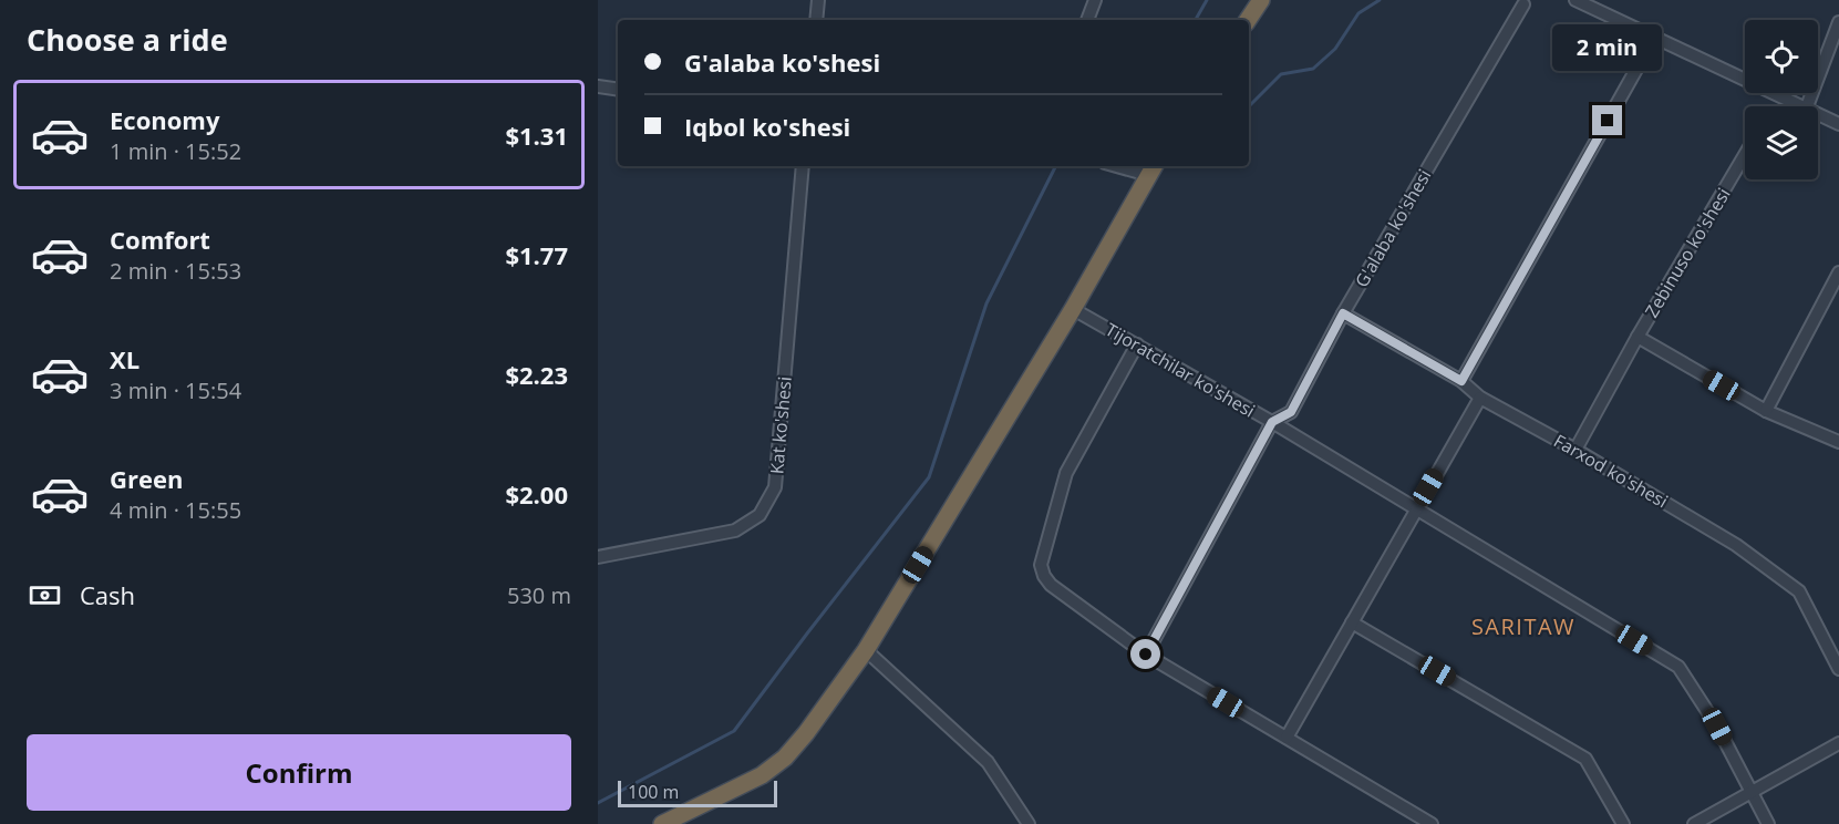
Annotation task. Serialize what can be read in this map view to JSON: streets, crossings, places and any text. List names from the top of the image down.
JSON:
{
  "streets": {
    "street": [
      "G'alaba ko'shesi",
      "Zebinuso ko'shesi",
      "Tijoratchilar ko'shesi",
      "Kat ko'shesi",
      "Farxod ko'shesi"
    ]
  },
  "crossings": [
    ["G'alaba ko'shesi", "Tijoratchilar ko'shesi"],
    ["G'alaba ko'shesi", "Farxod ko'shesi"],
    ["Zebinuso ko'shesi", "Farxod ko'shesi"]
  ],
  "districts": ["SARITAW"],
  "scale_bar": "100 m",
  "page": {
    "heading": "Choose a ride",
    "banner": ["G'alaba ko'shesi", "Iqbol ko'shesi"],
    "bubble": "2 min",
    "list": [
      {
        "name": "Economy",
        "note": "1 min · 15:52",
        "value": "$1.31"
      },
      {
        "name": "Comfort",
        "note": "2 min · 15:53",
        "value": "$1.77"
      },
      {
        "name": "XL",
        "note": "3 min · 15:54",
        "value": "$2.23"
      },
      {
        "name": "Green",
        "note": "4 min · 15:55",
        "value": "$2.00"
      }
    ],
    "pay": ["Cash", "530 m"],
    "buttons": "Confirm",
    "scale": "100 m"
  }
}
